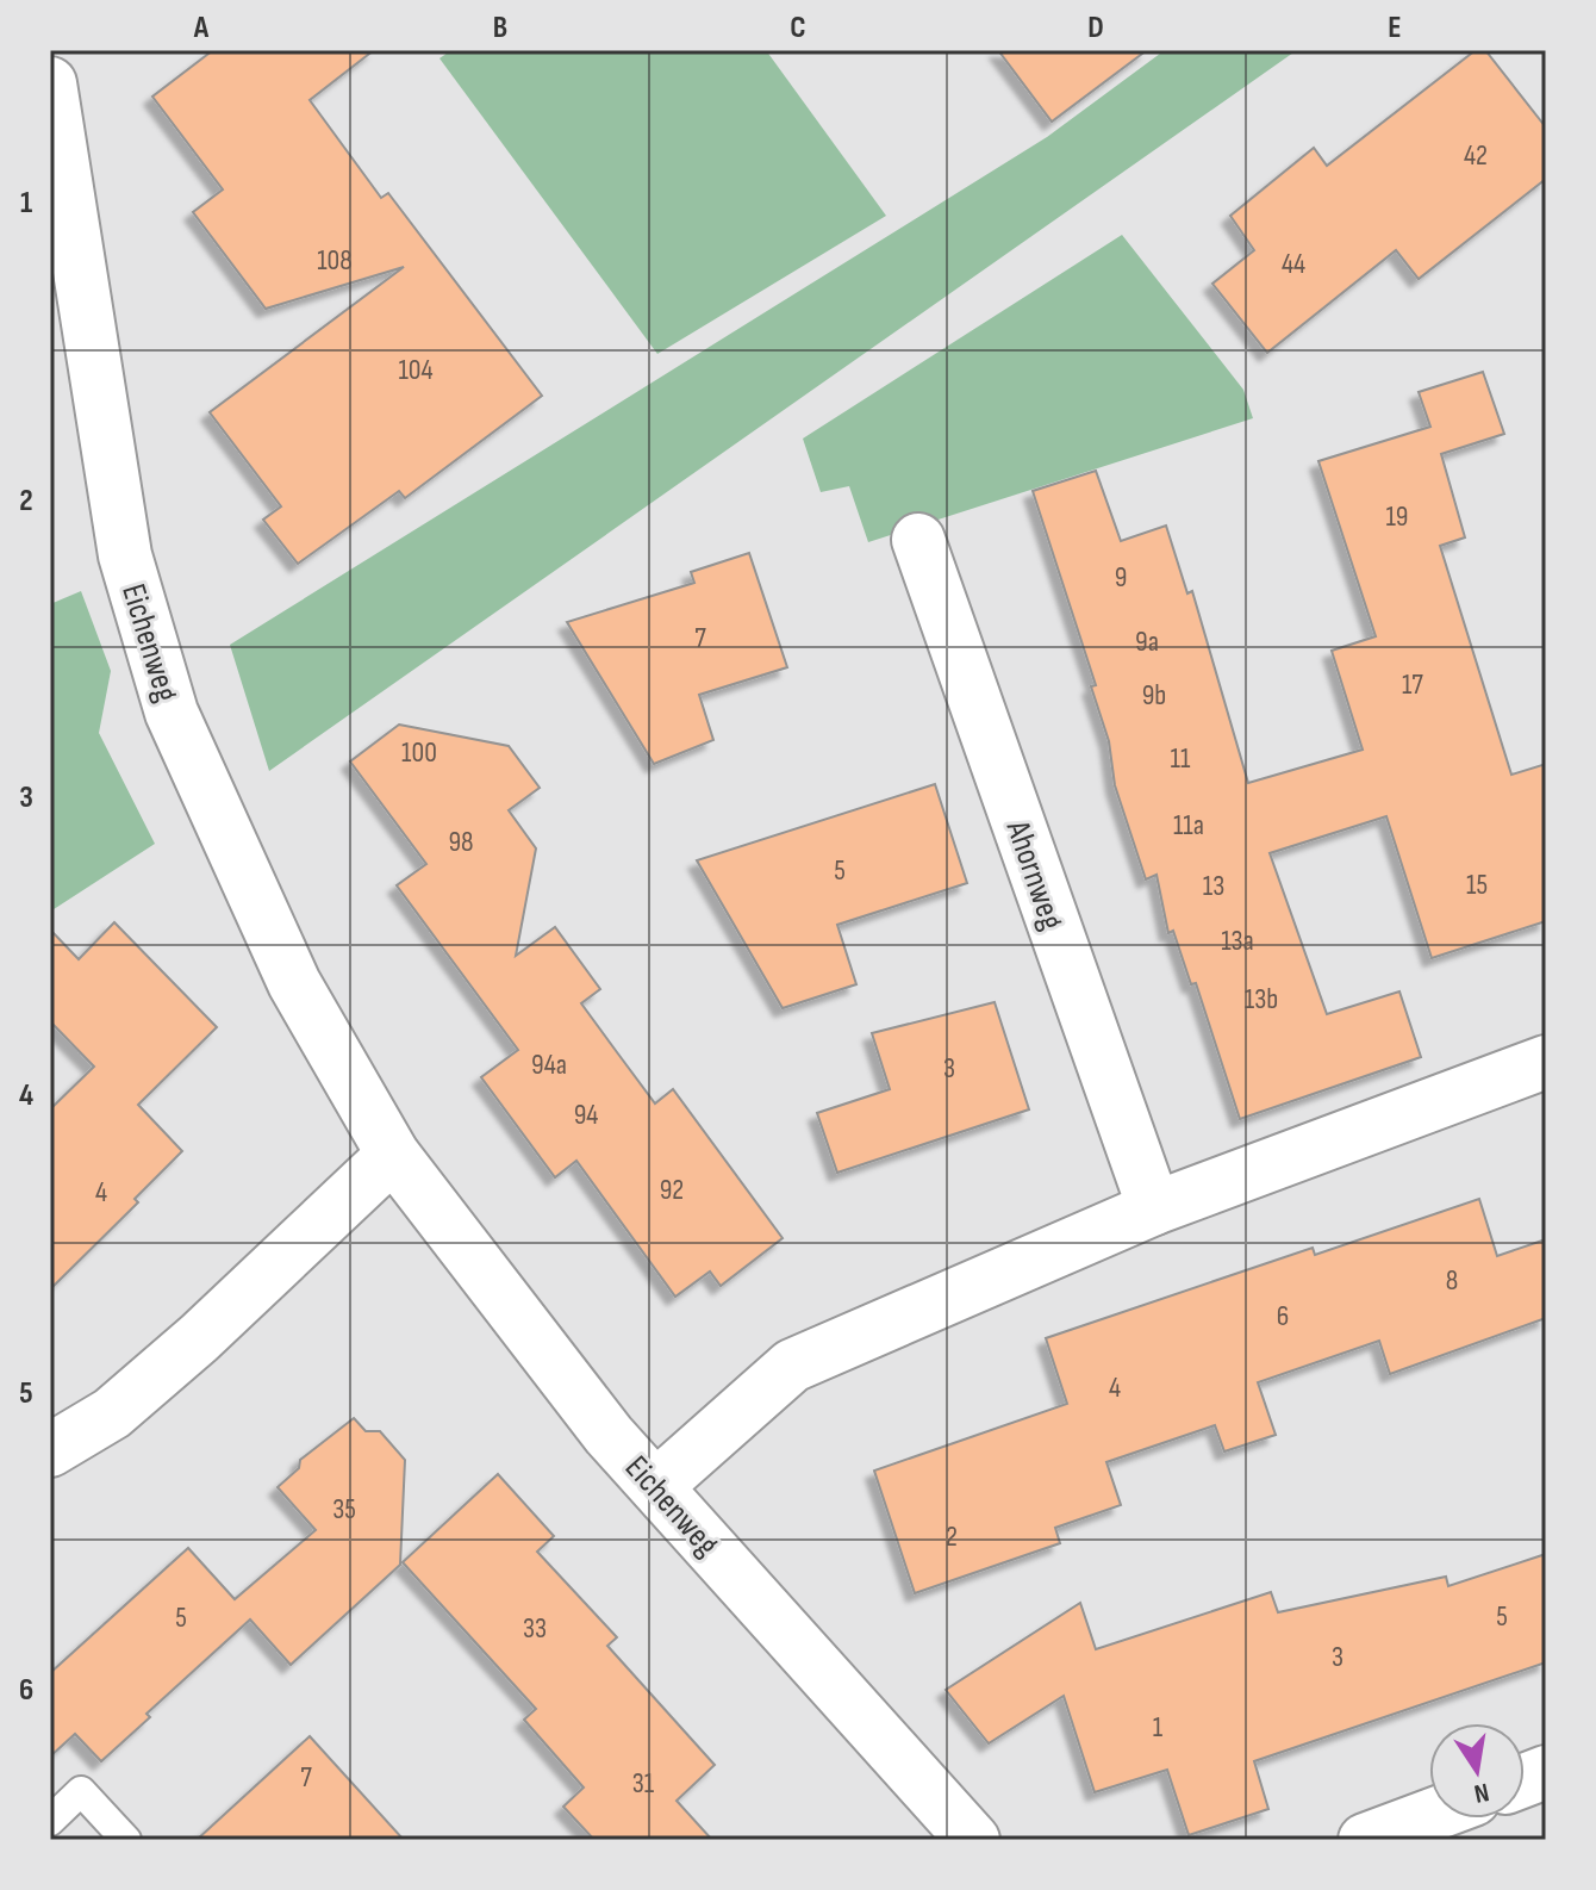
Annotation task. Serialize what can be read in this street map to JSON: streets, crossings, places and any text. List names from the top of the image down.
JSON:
{
  "streets": {
    "street": ["Eichenweg", "Ahornweg"]
  },
  "house_numbers": [
    "42",
    "108",
    "44",
    "104",
    "19",
    "9",
    "7",
    "9a",
    "17",
    "9b",
    "100",
    "11",
    "11a",
    "98",
    "5",
    "15",
    "13",
    "13a",
    "13b",
    "94a",
    "3",
    "94",
    "92",
    "4",
    "8",
    "6",
    "4",
    "35",
    "2",
    "5",
    "5",
    "33",
    "3",
    "1",
    "7",
    "31"
  ],
  "north": "bottom",
  "grid": {
    "columns": [
      "A",
      "B",
      "C",
      "D",
      "E"
    ],
    "rows": [
      "1",
      "2",
      "3",
      "4",
      "5",
      "6"
    ]
  }
}
